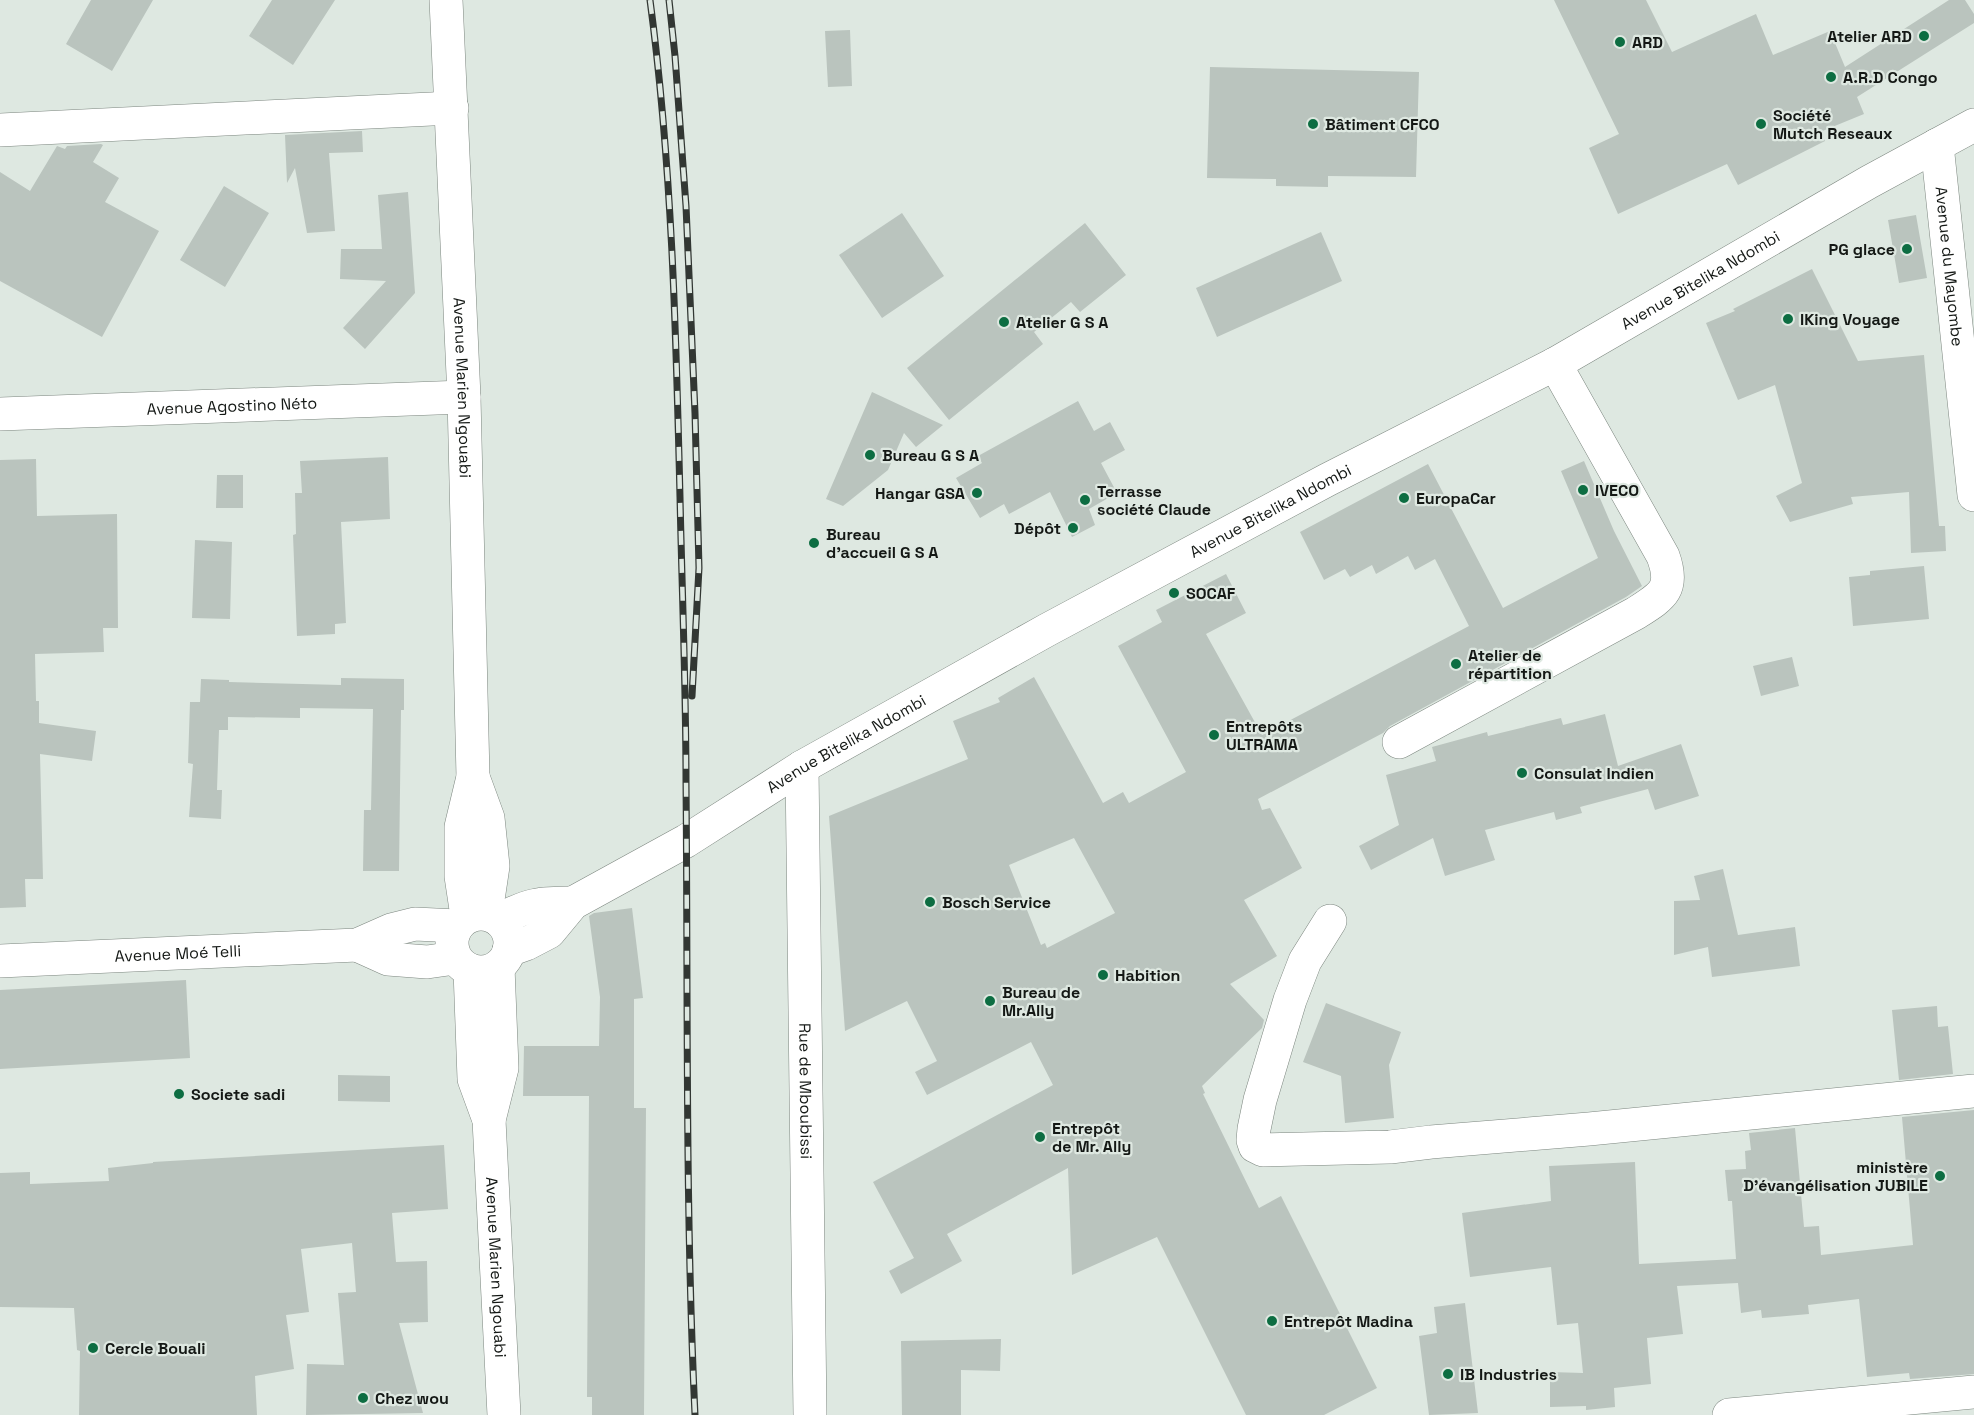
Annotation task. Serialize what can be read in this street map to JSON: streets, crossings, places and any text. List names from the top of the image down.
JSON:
{
  "streets": {
    "main road": [
      "Avenue du Mayombe",
      "Avenue Bitelika Ndombi",
      "Avenue Marien Ngouabi",
      "Avenue Agostino Néto",
      "Avenue Moé Telli",
      "Rue de Mboubissi"
    ]
  },
  "crossings": [
    ["Avenue du Mayombe", "Avenue Bitelika Ndombi"],
    ["Avenue Bitelika Ndombi", "Avenue Marien Ngouabi"],
    ["Avenue Bitelika Ndombi", "Avenue Moé Telli"],
    ["Avenue Bitelika Ndombi", "Rue de Mboubissi"],
    ["Avenue Marien Ngouabi", "Avenue Agostino Néto"],
    ["Avenue Marien Ngouabi", "Avenue Moé Telli"]
  ],
  "places": [
    "Atelier ARD",
    "ARD",
    "A.R.D Congo",
    "Bâtiment CFCO",
    "Société Mutch Reseaux",
    "PG glace",
    "IKing Voyage",
    "Atelier G S A",
    "Bureau G S A",
    "IVECO",
    "Hangar GSA",
    "EuropaCar",
    "Terrasse société Claude",
    "Dépôt",
    "Bureau d'accueil G S A",
    "SOCAF",
    "Atelier de répartition",
    "Entrepôts ULTRAMA",
    "Consulat Indien",
    "Bosch Service",
    "Habition",
    "Bureau de Mr.Ally",
    "Societe sadi",
    "Entrepôt de Mr. Ally",
    "ministère D'évangélisation JUBILE",
    "Entrepôt Madina",
    "Cercle Bouali",
    "IB Industries",
    "Chez wou"
  ]
}
